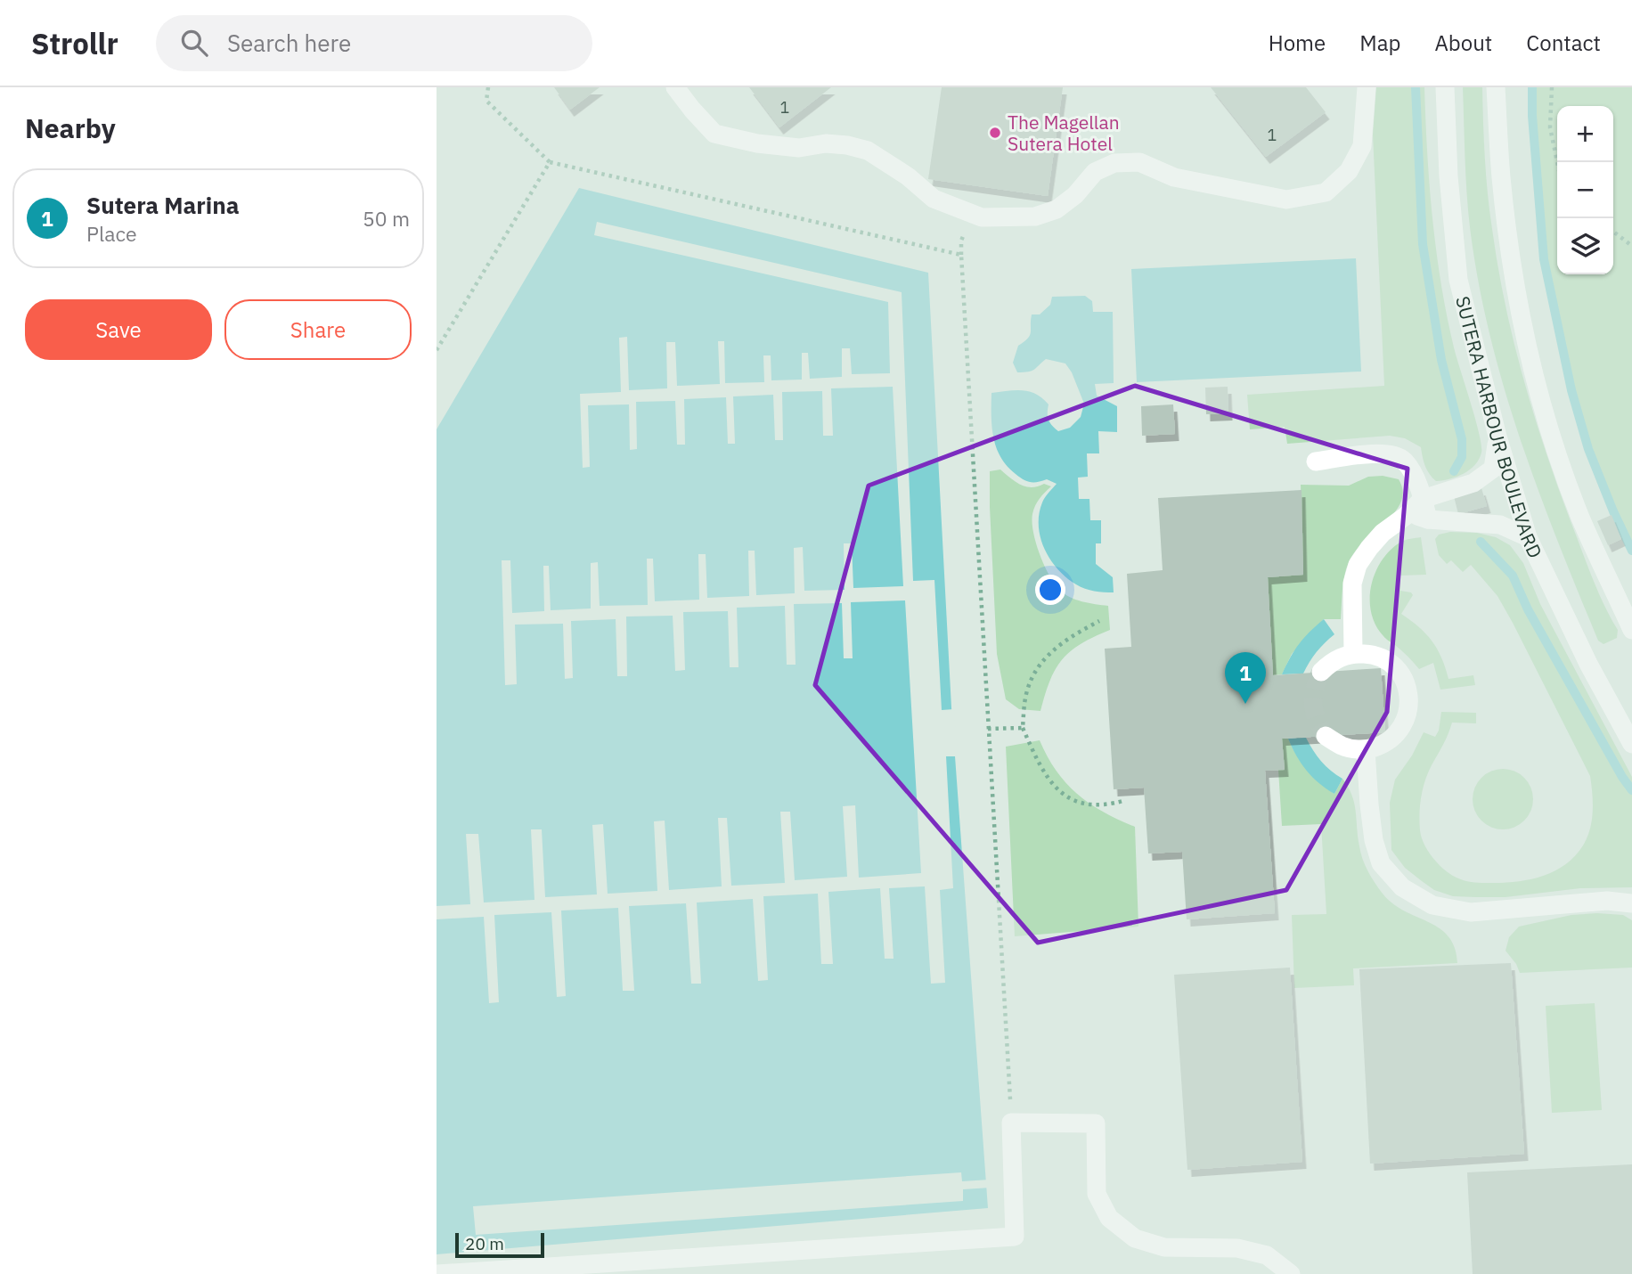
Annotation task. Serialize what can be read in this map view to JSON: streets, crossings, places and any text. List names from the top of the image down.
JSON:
{
  "streets": {
    "street": ["SUTERA HARBOUR BOULEVARD"]
  },
  "places": ["The Magellan Sutera Hotel"],
  "house_numbers": ["1", "1"],
  "scale_bar": "20 m",
  "page": {
    "header": "Strollr",
    "search": "Search here",
    "nav": [
      "Home",
      "Map",
      "About",
      "Contact"
    ],
    "heading": "Nearby",
    "map_buttons": ["+", "−"],
    "list": [
      {
        "mark": "1",
        "name": "Sutera Marina",
        "note": "Place",
        "value": "50 m"
      }
    ],
    "buttons": ["Save", "Share"],
    "pins": "1",
    "scale": "20 m"
  }
}
